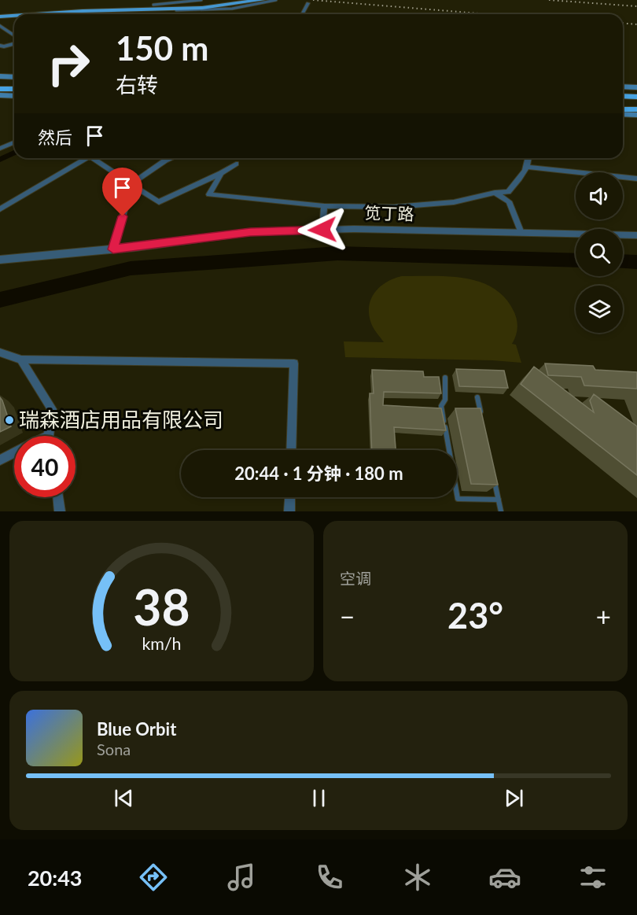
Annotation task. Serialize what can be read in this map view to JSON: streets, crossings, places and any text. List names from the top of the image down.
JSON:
{
  "streets": {
    "street": ["笕丁路"]
  },
  "places": ["瑞森酒店用品有限公司"],
  "page": {
    "turn": ["150 m", "右转"],
    "then": "然后",
    "limit": "40",
    "trip": "20:44 · 1 分钟 · 180 m",
    "tile": "空调",
    "heat": ["−", "23°", "+"],
    "song": ["Blue Orbit", "Sona"],
    "tabs": "20:43",
    "gauge": ["38", "km/h"]
  }
}
